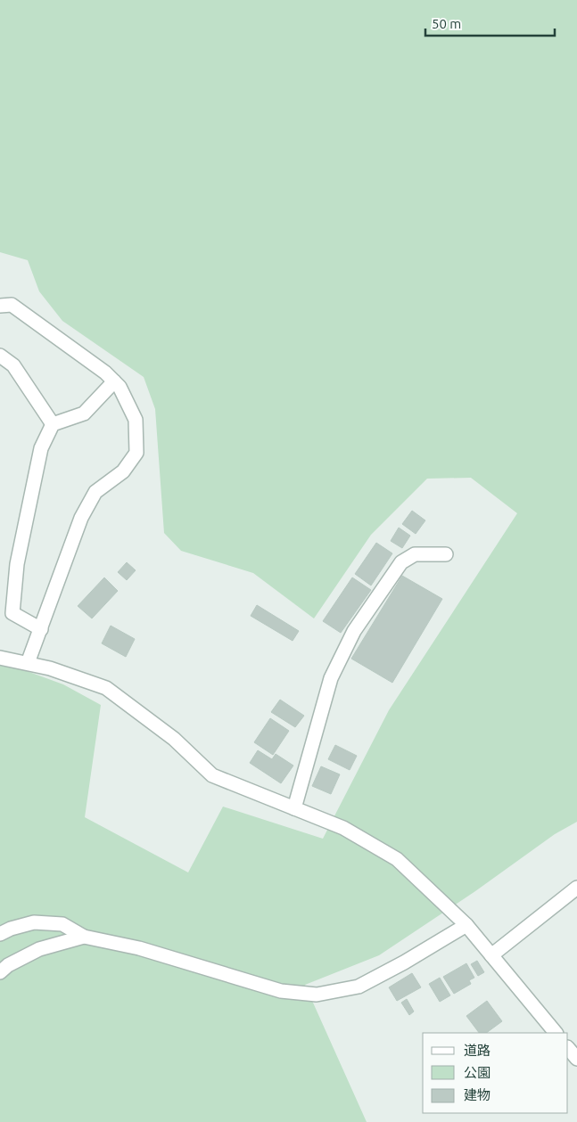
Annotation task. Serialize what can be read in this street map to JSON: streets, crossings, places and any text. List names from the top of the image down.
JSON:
{
  "legend": ["道路", "公園", "建物"],
  "scale_bar": "50 m"
}
